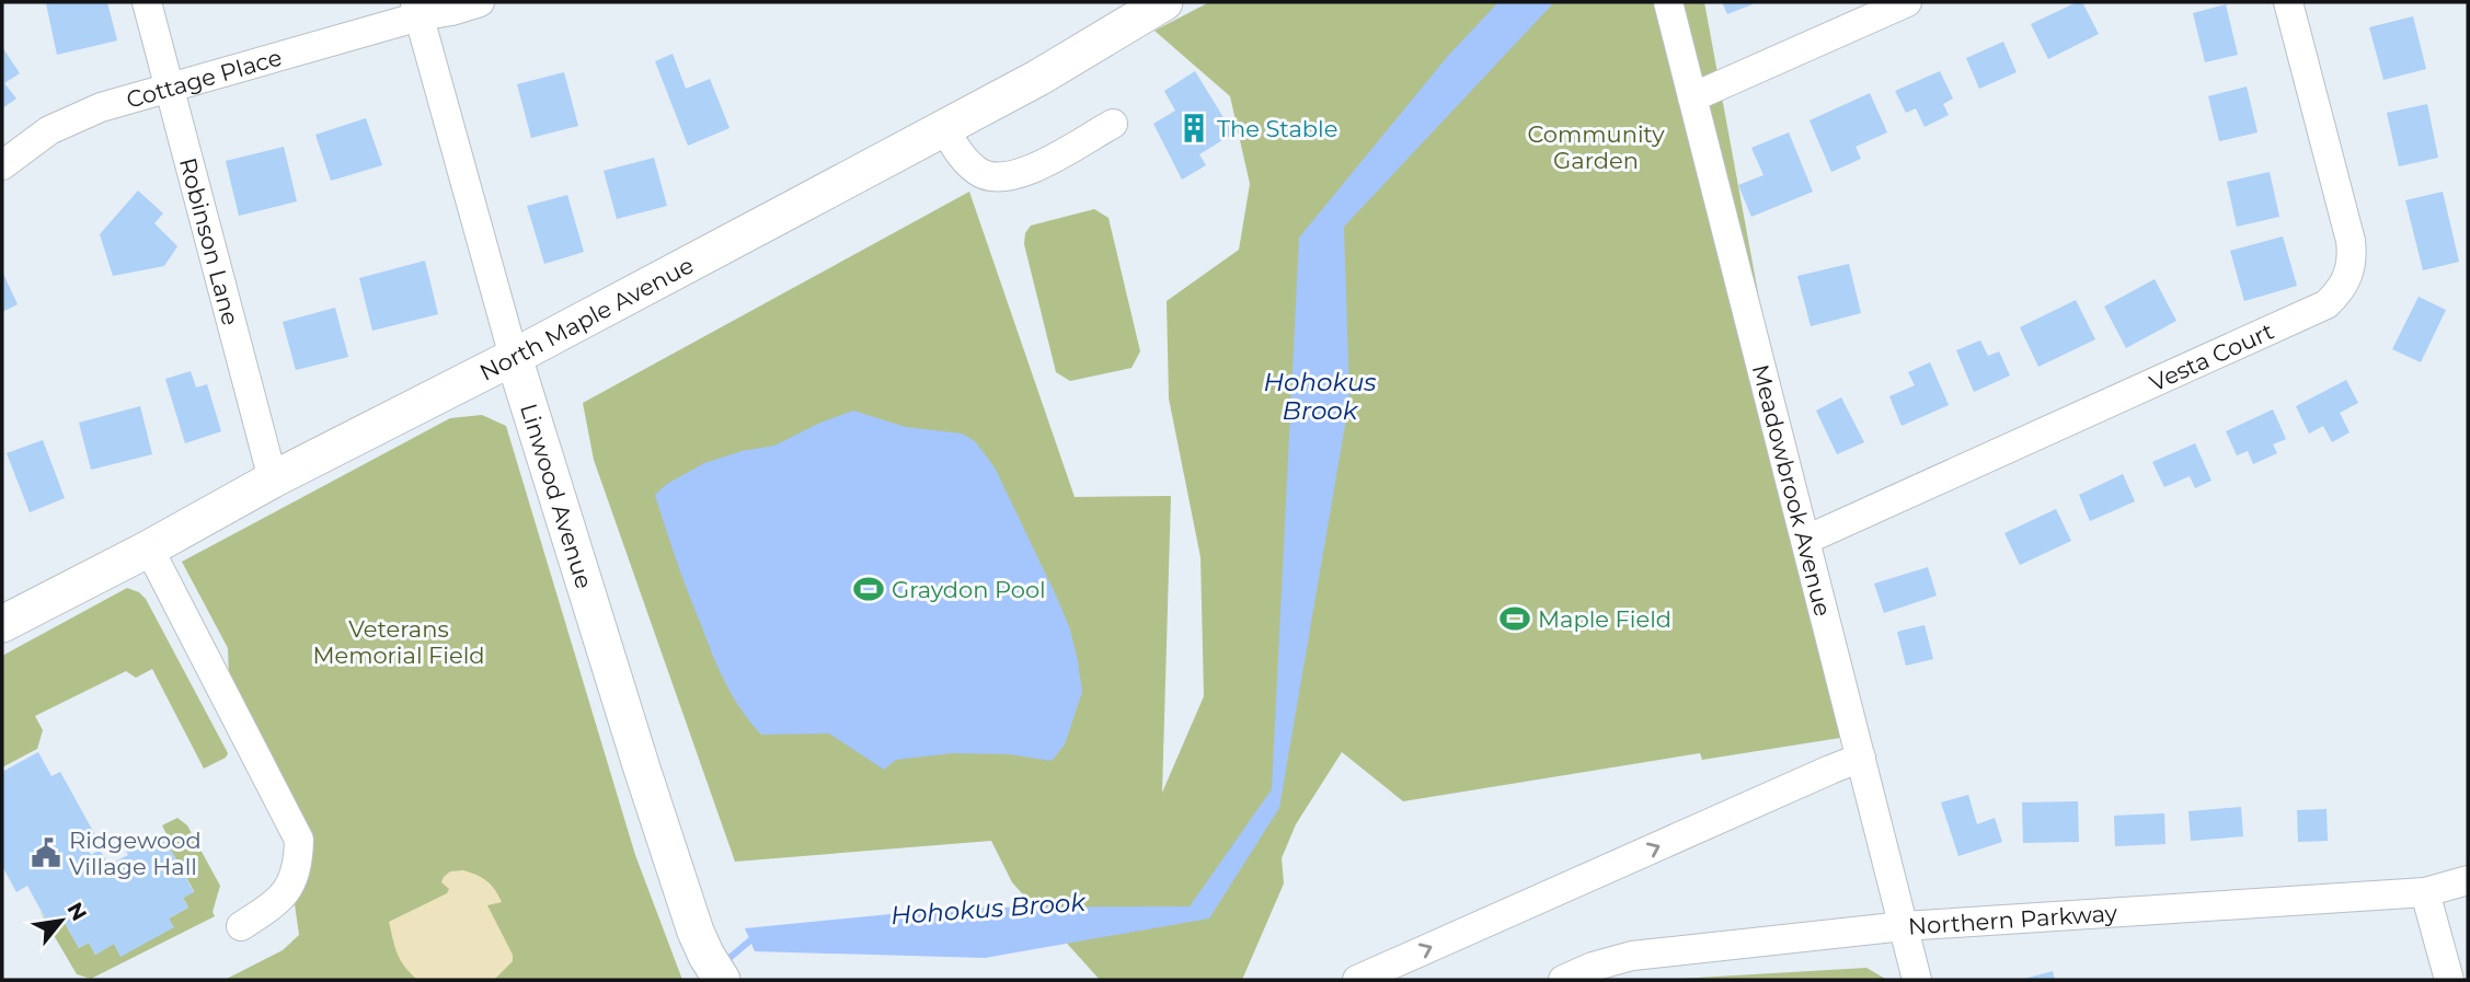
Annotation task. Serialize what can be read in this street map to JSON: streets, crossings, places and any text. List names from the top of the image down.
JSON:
{
  "streets": {
    "main road": ["North Maple Avenue", "Linwood Avenue"],
    "street": [
      "Cottage Place",
      "Robinson Lane",
      "Vesta Court",
      "Meadowbrook Avenue",
      "Northern Parkway"
    ]
  },
  "crossings": [
    ["Cottage Place", "Robinson Lane"],
    ["Cottage Place", "Linwood Avenue"],
    ["Robinson Lane", "North Maple Avenue"],
    ["North Maple Avenue", "Linwood Avenue"],
    ["Vesta Court", "Meadowbrook Avenue"],
    ["Meadowbrook Avenue", "Northern Parkway"]
  ],
  "water": ["Hohokus Brook"],
  "parks": ["Community Garden", "Veterans Memorial Field"],
  "places": {
    "building": ["The Stable"],
    "sports": ["Graydon Pool", "Maple Field"],
    "public building": ["Ridgewood Village Hall"]
  },
  "north": "top right"
}
